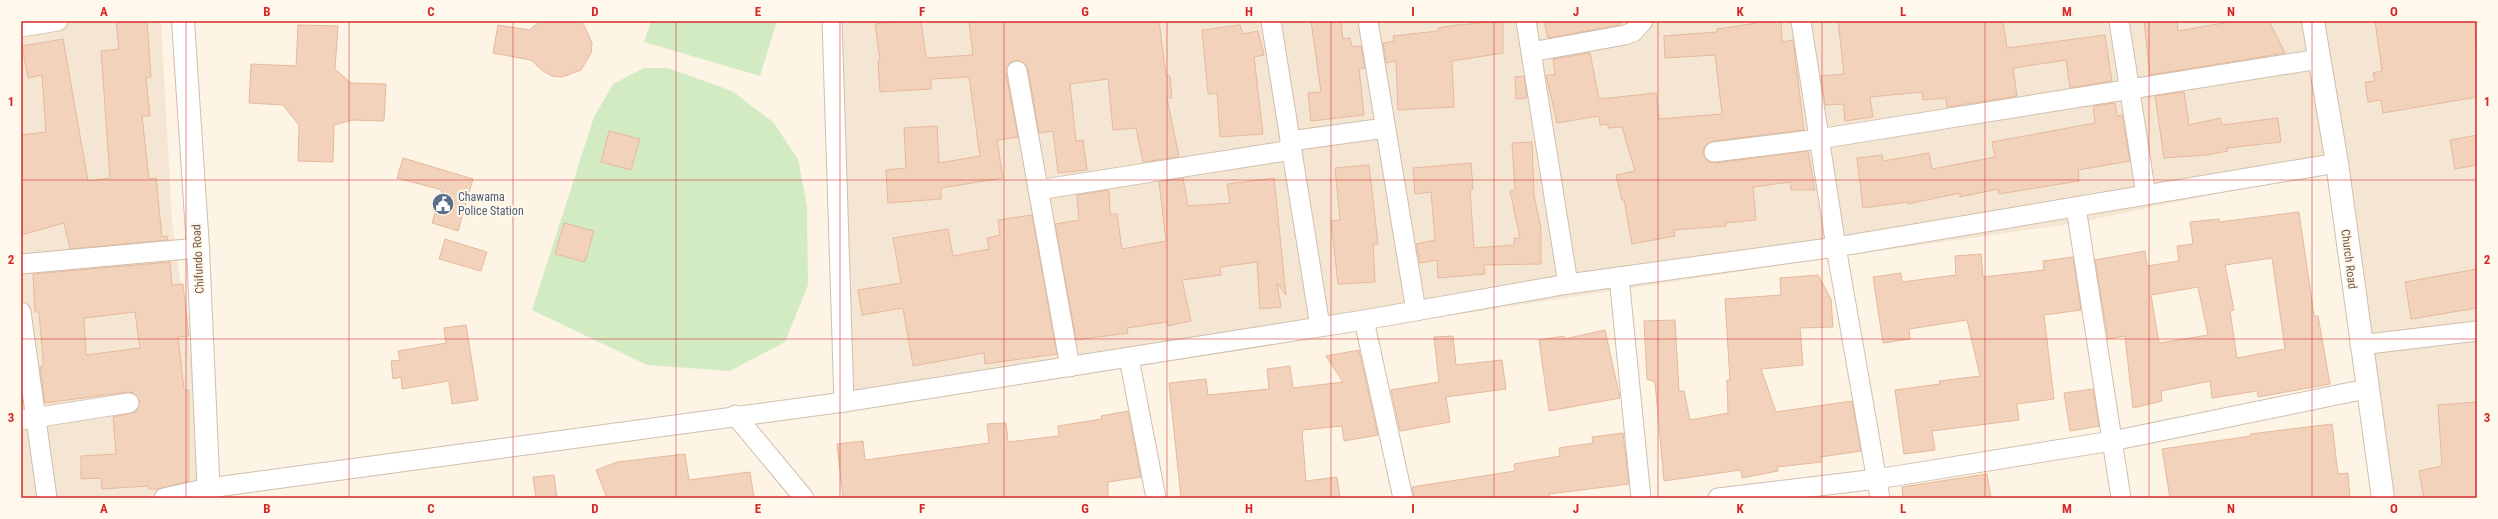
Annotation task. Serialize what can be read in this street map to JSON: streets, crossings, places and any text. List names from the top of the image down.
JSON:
{
  "streets": {
    "street": ["Chifundo Road", "Church Road"]
  },
  "places": {
    "public building": ["Chawama Police Station"]
  },
  "grid": {
    "columns": [
      "A",
      "B",
      "C",
      "D",
      "E",
      "F",
      "G",
      "H",
      "I",
      "J",
      "K",
      "L",
      "M",
      "N",
      "O"
    ],
    "rows": ["1", "2", "3"]
  }
}
